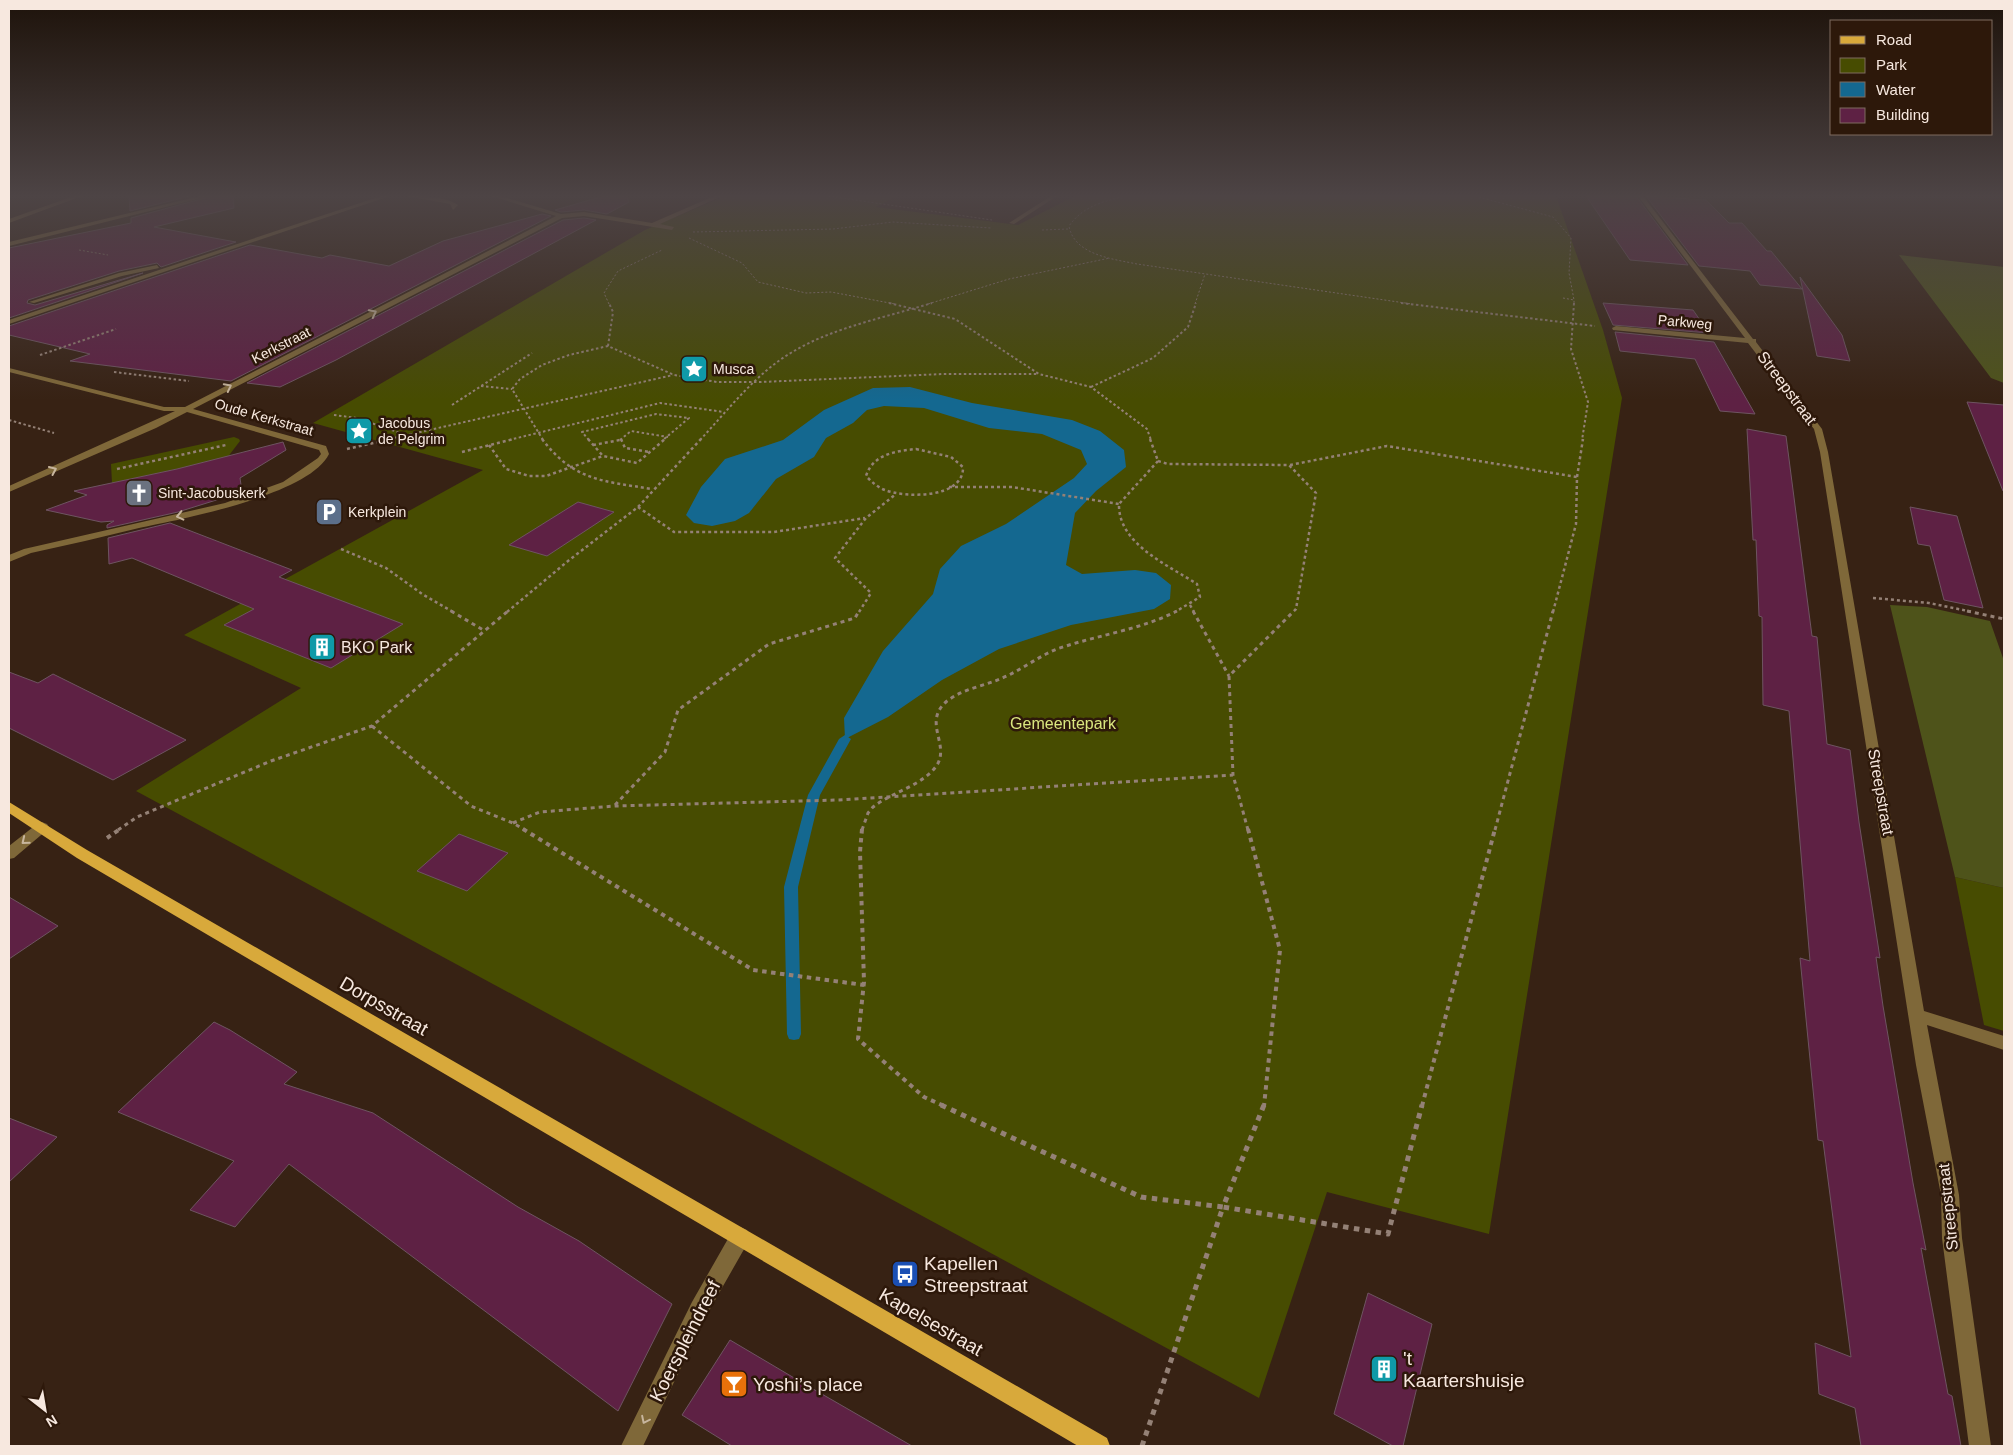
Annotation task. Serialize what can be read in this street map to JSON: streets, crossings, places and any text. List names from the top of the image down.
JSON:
{
  "streets": {
    "main road": ["Dorpsstraat", "Kapelsestraat"],
    "street": [
      "Parkweg",
      "Kerkstraat",
      "Streepstraat",
      "Oude Kerkstraat",
      "Koerspleindreef"
    ]
  },
  "crossings": [
    ["Parkweg", "Streepstraat"],
    ["Kerkstraat", "Oude Kerkstraat"],
    ["Dorpsstraat", "Kapelsestraat"],
    ["Dorpsstraat", "Koerspleindreef"],
    ["Kapelsestraat", "Koerspleindreef"]
  ],
  "one_way": ["Kerkstraat", "Oude Kerkstraat", "Koerspleindreef"],
  "parks": ["Gemeentepark"],
  "places": {
    "place": ["Musca", "Jacobus de Pelgrim"],
    "church": ["Sint-Jacobuskerk"],
    "parking": ["Kerkplein"],
    "building": ["BKO Park", "'t Kaartershuisje"],
    "bus stop": ["Kapellen Streepstraat"],
    "bar": ["Yoshi’s place"]
  },
  "legend": [
    "Road",
    "Park",
    "Water",
    "Building"
  ],
  "north": "bottom right"
}
